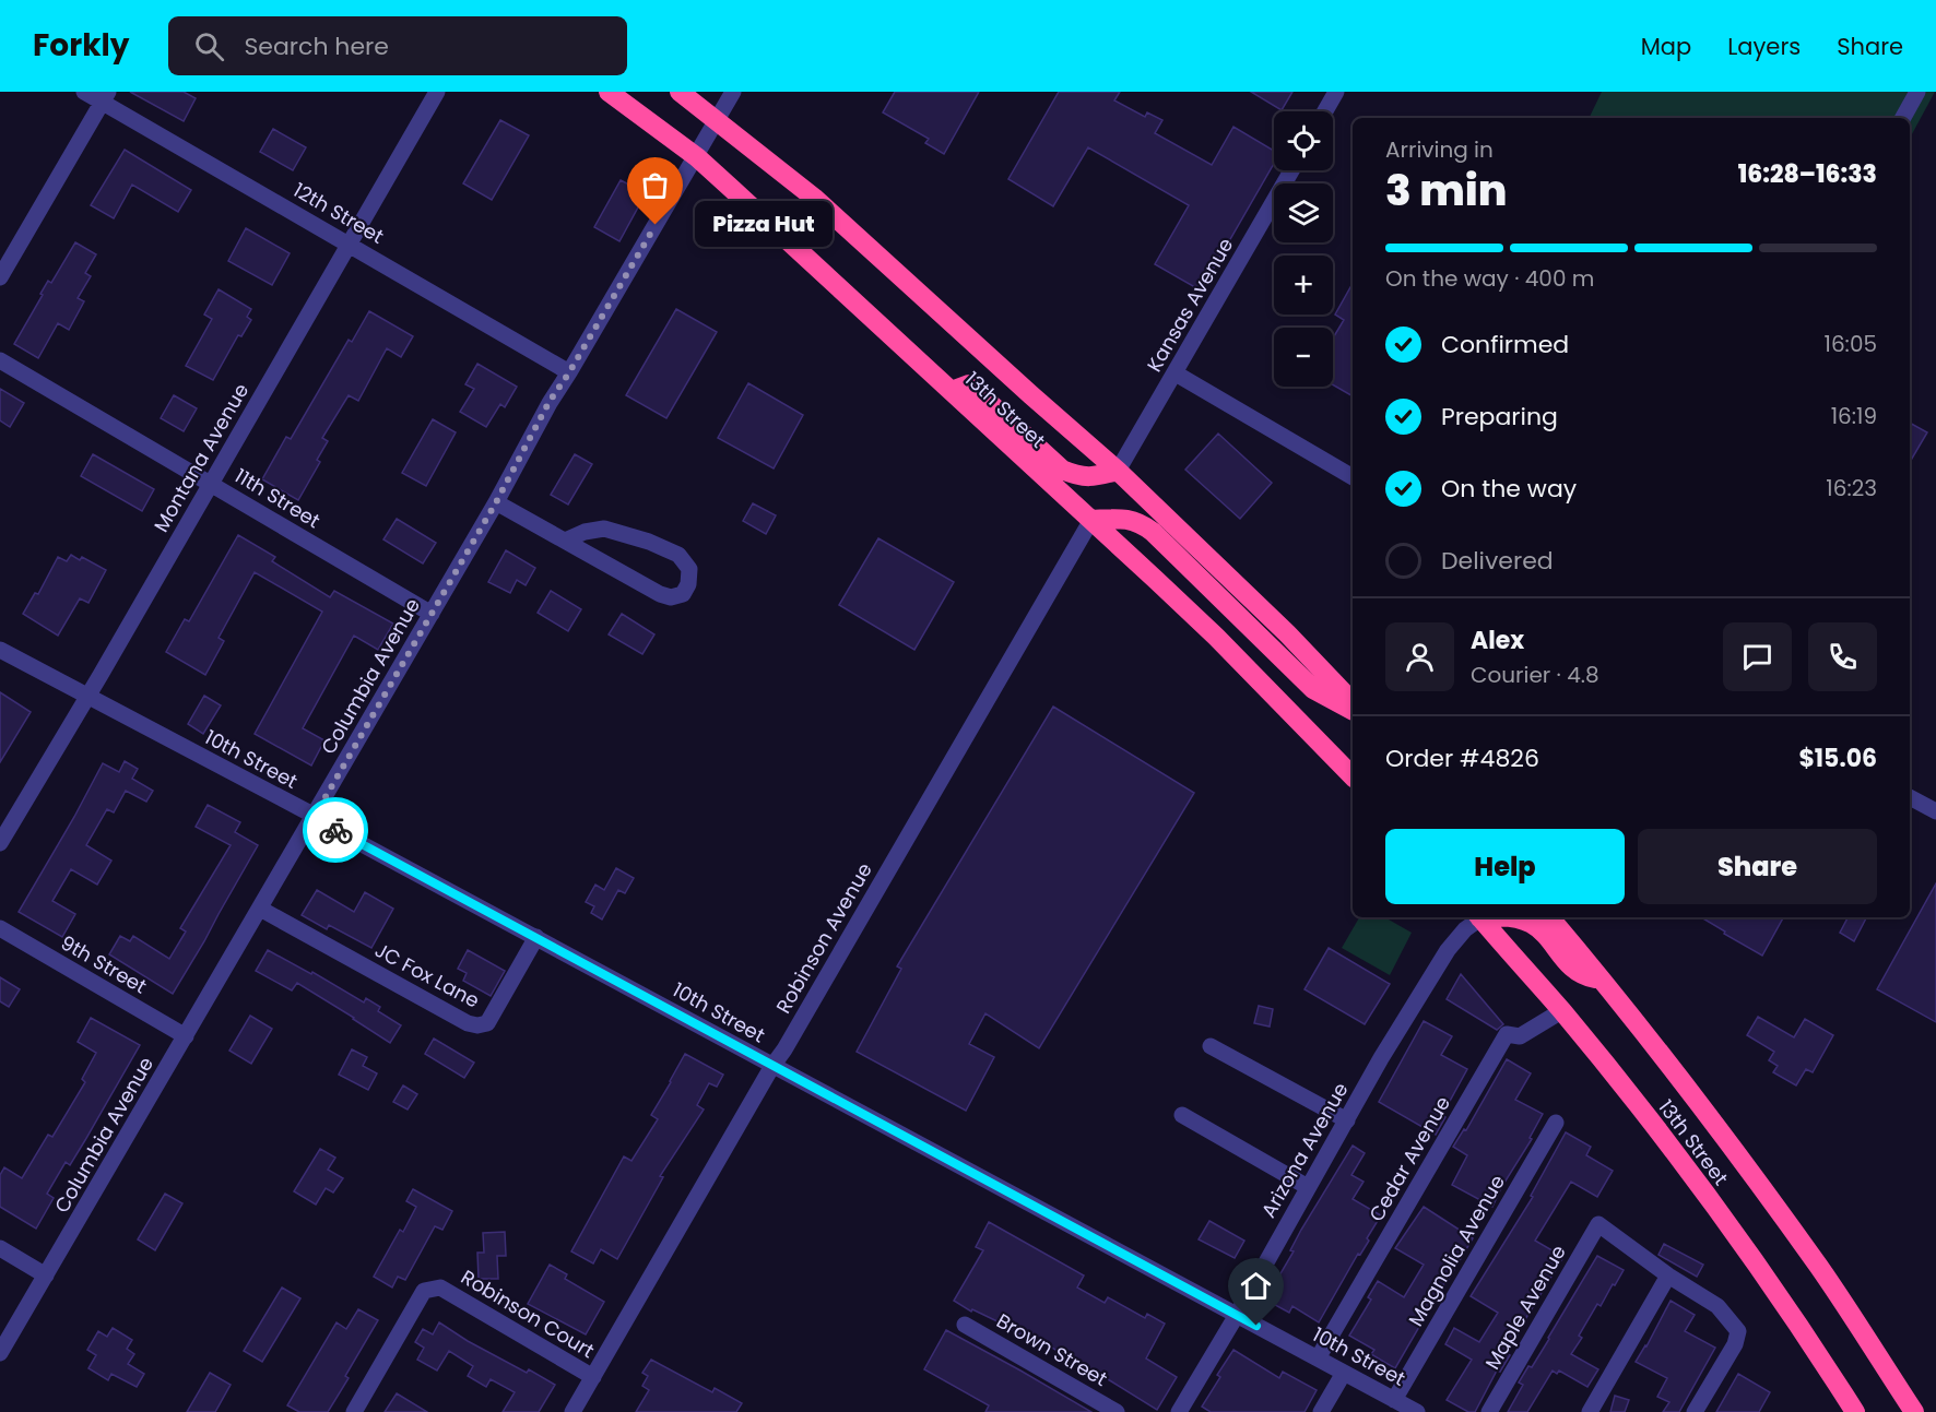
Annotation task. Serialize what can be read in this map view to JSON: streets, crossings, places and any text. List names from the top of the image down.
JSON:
{
  "streets": {
    "highway": ["13th Street"],
    "street": [
      "12th Street",
      "Kansas Avenue",
      "Montana Avenue",
      "11th Street",
      "Columbia Avenue",
      "10th Street",
      "Robinson Avenue",
      "9th Street",
      "JC Fox Lane",
      "Arizona Avenue",
      "Cedar Avenue",
      "Magnolia Avenue",
      "Maple Avenue",
      "Robinson Court",
      "Brown Street"
    ]
  },
  "crossings": [
    ["12th Street", "Montana Avenue"],
    ["12th Street", "Columbia Avenue"],
    ["Kansas Avenue", "13th Street"],
    ["13th Street", "Columbia Avenue"],
    ["13th Street", "Robinson Avenue"],
    ["13th Street", "Cedar Avenue"],
    ["Montana Avenue", "11th Street"],
    ["Montana Avenue", "10th Street"],
    ["11th Street", "Columbia Avenue"],
    ["Columbia Avenue", "10th Street"],
    ["Columbia Avenue", "9th Street"],
    ["Columbia Avenue", "JC Fox Lane"],
    ["10th Street", "Robinson Avenue"],
    ["10th Street", "JC Fox Lane"],
    ["10th Street", "Arizona Avenue"],
    ["10th Street", "Cedar Avenue"],
    ["10th Street", "Magnolia Avenue"],
    ["Robinson Avenue", "Robinson Court"]
  ],
  "places": ["Pizza Hut"],
  "page": {
    "header": "Forkly",
    "search": "Search here",
    "nav": ["Map", "Layers", "Share"],
    "map_buttons": ["+", "−"],
    "heading": ["3 min", "Arriving in", "16:28–16:33"],
    "panel": [
      "Alex",
      "Courier · 4.8",
      "Order #4826",
      "$15.06"
    ],
    "bubble": "Pizza Hut",
    "bar": "On the way · 400 m",
    "list": [
      ["Confirmed", "16:05"],
      ["Preparing", "16:19"],
      ["On the way", "16:23"],
      "Delivered"
    ],
    "buttons": ["Help", "Share"]
  }
}
